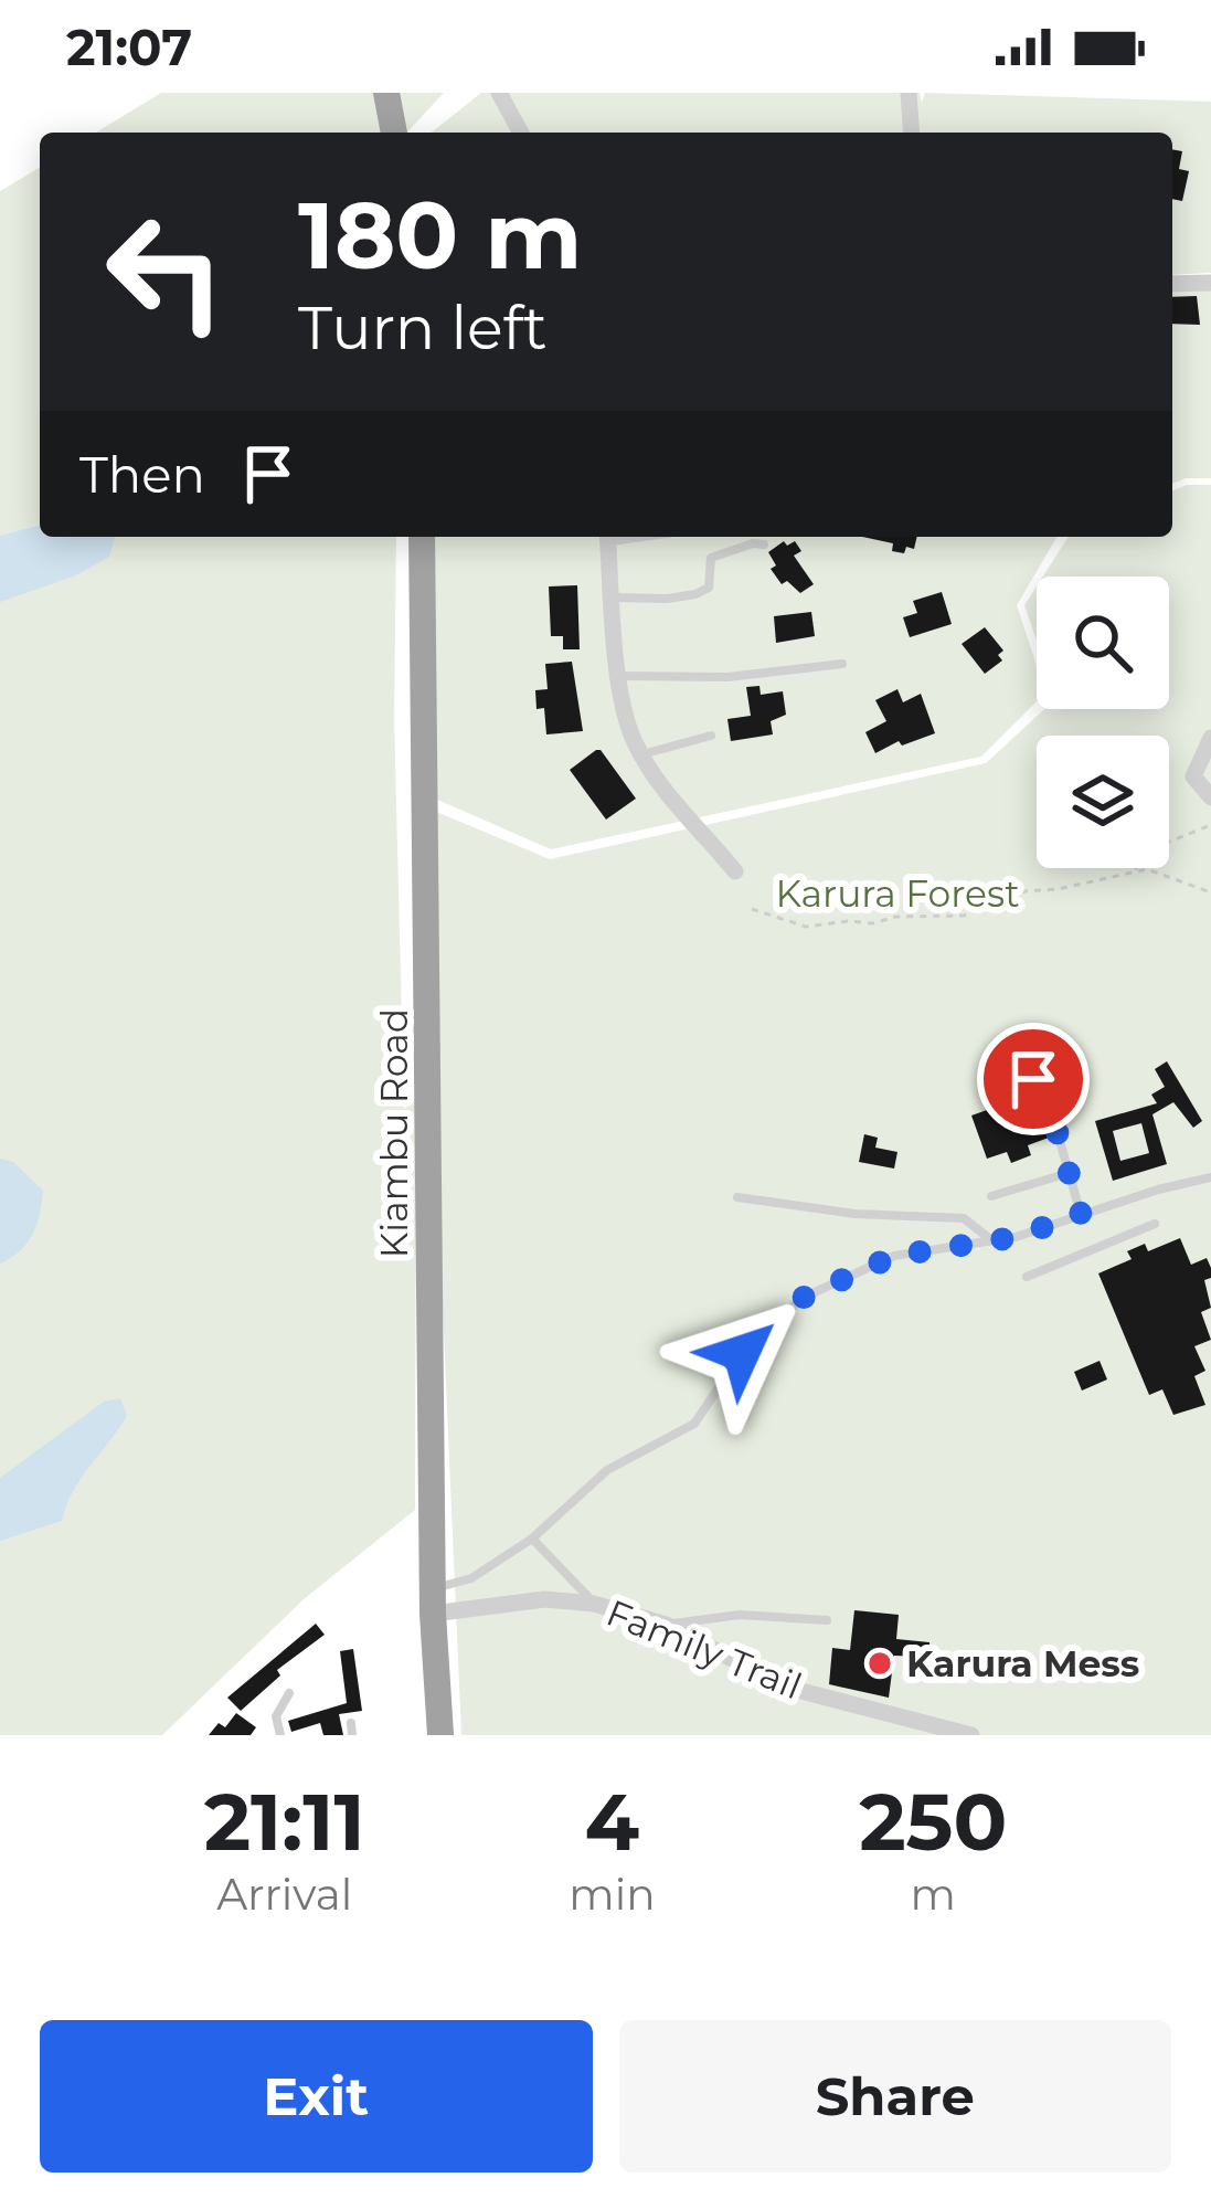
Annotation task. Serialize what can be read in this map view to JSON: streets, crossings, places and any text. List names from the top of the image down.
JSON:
{
  "streets": {
    "highway": ["Kiambu Road"],
    "street": ["Family Trail"]
  },
  "crossings": [
    ["Kiambu Road", "Family Trail"]
  ],
  "parks": ["Karura Forest"],
  "places": ["Karura Mess"],
  "page": {
    "status": "21:07",
    "turn": ["180 m", "Turn left"],
    "then": "Then",
    "eta": [
      "21:11",
      "Arrival",
      "4",
      "min",
      "250",
      "m"
    ],
    "buttons": ["Exit", "Share"]
  }
}
